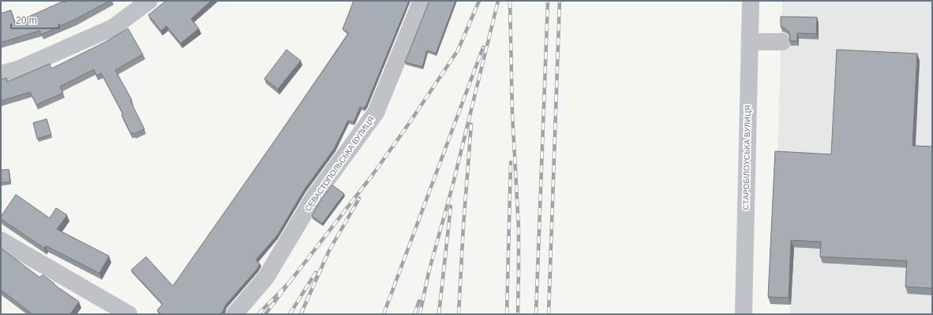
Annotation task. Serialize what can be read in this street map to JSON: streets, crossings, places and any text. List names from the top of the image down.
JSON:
{
  "streets": {
    "street": ["СТАРОБІЛОУСЬКА ВУЛИЦЯ", "СЕВАСТОПОЛЬСЬКА ВУЛИЦЯ"]
  },
  "scale_bar": "20 m"
}
